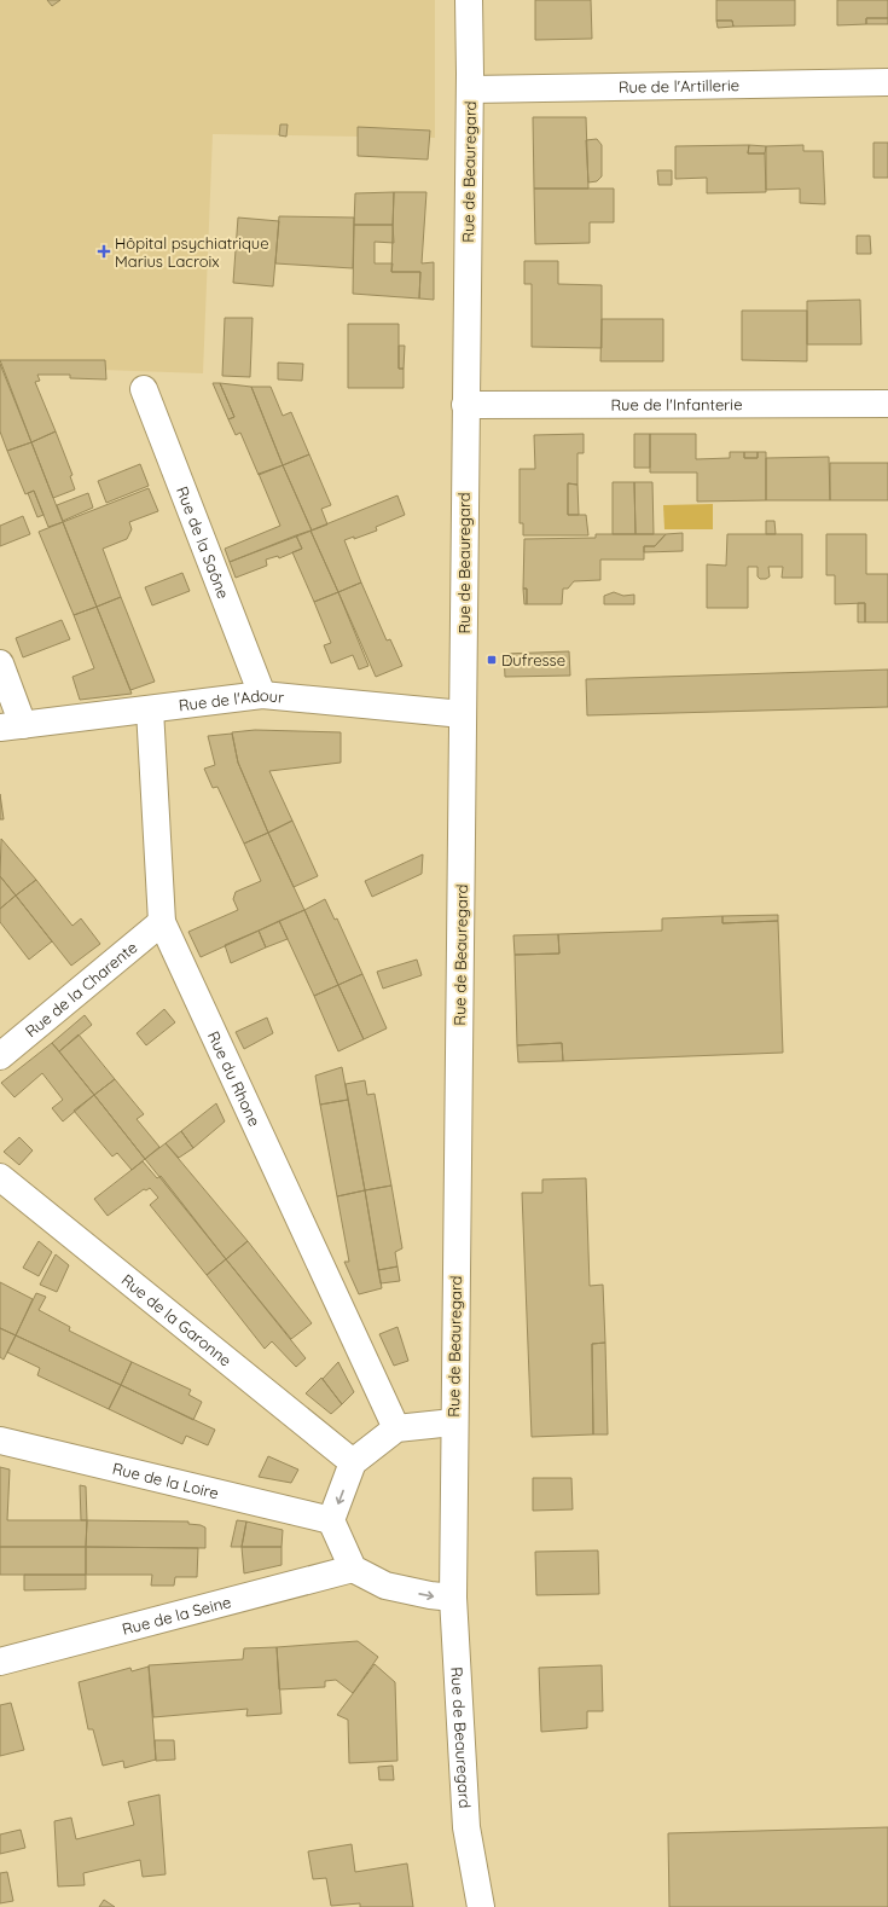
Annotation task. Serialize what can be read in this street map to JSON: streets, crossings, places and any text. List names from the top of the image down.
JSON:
{
  "streets": {
    "street": [
      "Rue de l'Artillerie",
      "Rue de Beauregard",
      "Rue de l'Infanterie",
      "Rue de la Saône",
      "Rue de l'Adour",
      "Rue de la Charente",
      "Rue du Rhone",
      "Rue de la Garonne",
      "Rue de la Loire",
      "Rue de la Seine"
    ]
  },
  "crossings": [
    ["Rue de l'Artillerie", "Rue de Beauregard"],
    ["Rue de Beauregard", "Rue de l'Infanterie"],
    ["Rue de Beauregard", "Rue de l'Adour"],
    ["Rue de la Saône", "Rue de l'Adour"],
    ["Rue de l'Adour", "Rue du Rhone"],
    ["Rue de la Charente", "Rue du Rhone"]
  ],
  "places": {
    "health": ["Hôpital psychiatrique Marius Lacroix"],
    "transit": ["Dufresse"]
  }
}
